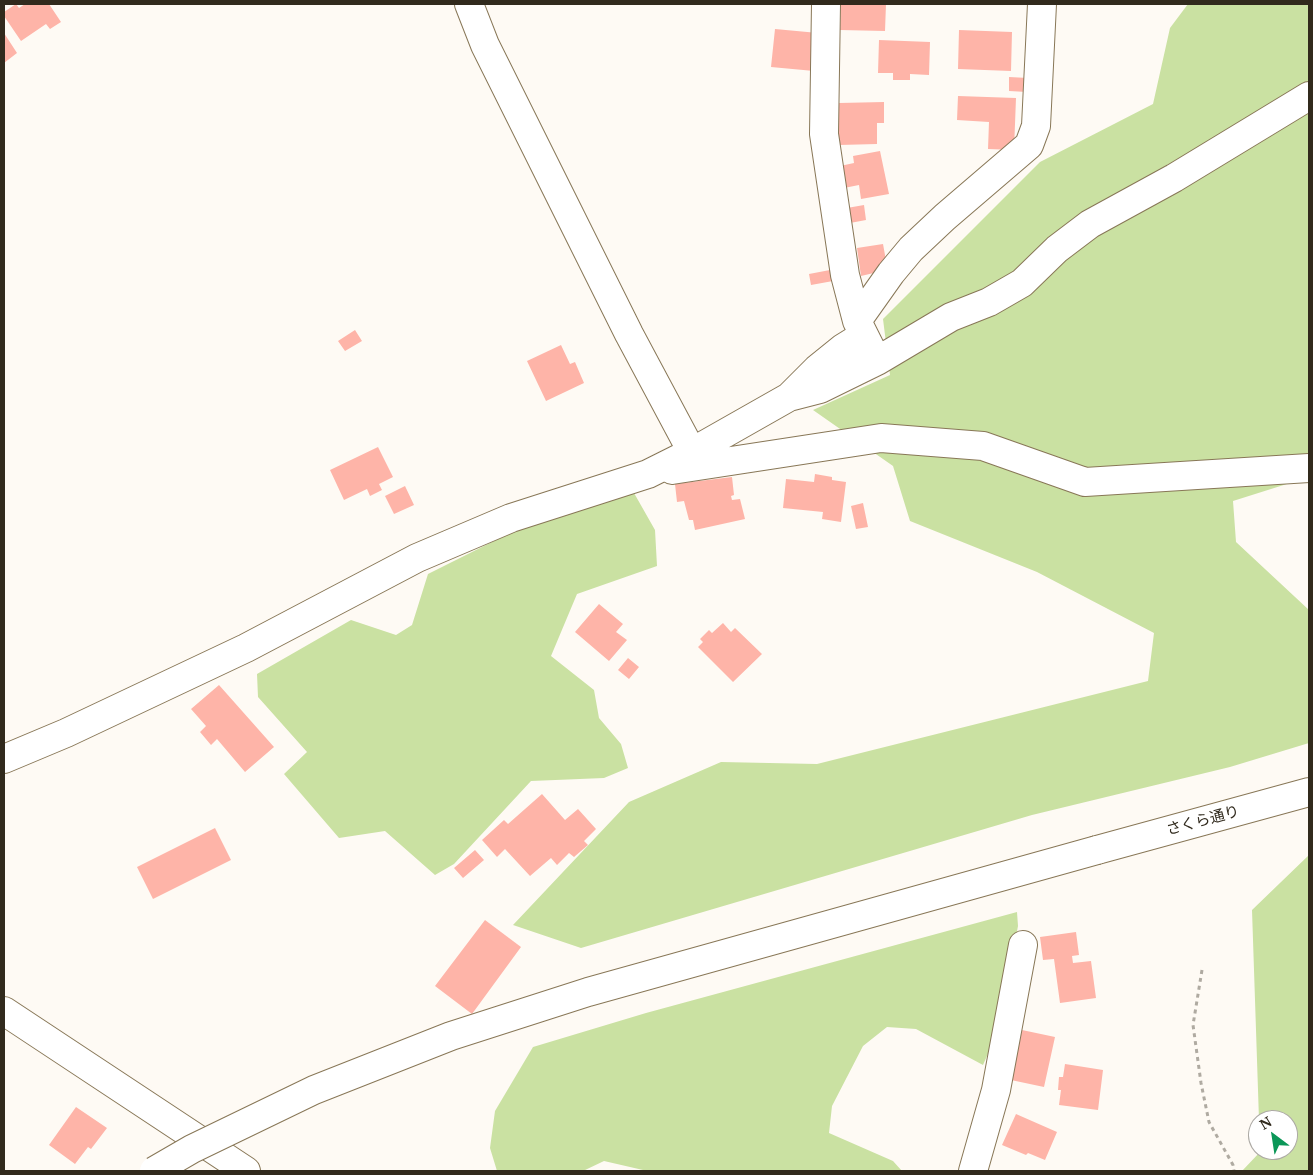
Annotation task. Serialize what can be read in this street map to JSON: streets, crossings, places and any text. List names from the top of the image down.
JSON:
{
  "streets": {
    "street": ["さくら通り"]
  },
  "north": "top left"
}
